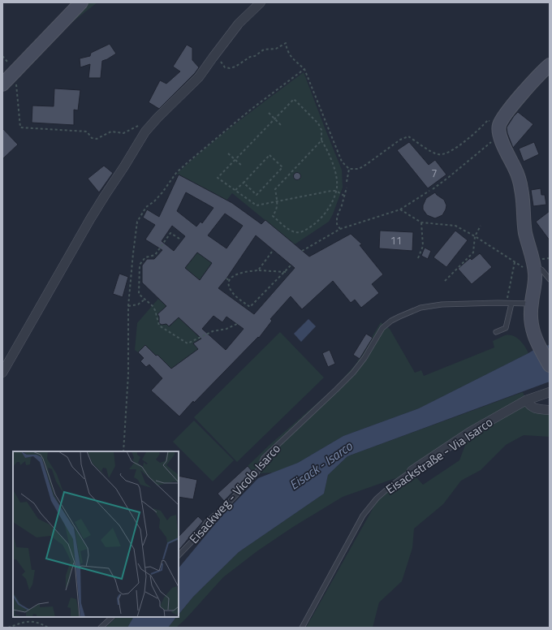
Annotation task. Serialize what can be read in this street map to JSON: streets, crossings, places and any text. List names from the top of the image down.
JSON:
{
  "streets": {
    "street": ["Eisackstraße - Via Isarco"],
    "lane": ["Eisackweg - Vicolo Isarco"]
  },
  "water": ["Eisack - Isarco"],
  "house_numbers": ["7", "11"]
}
